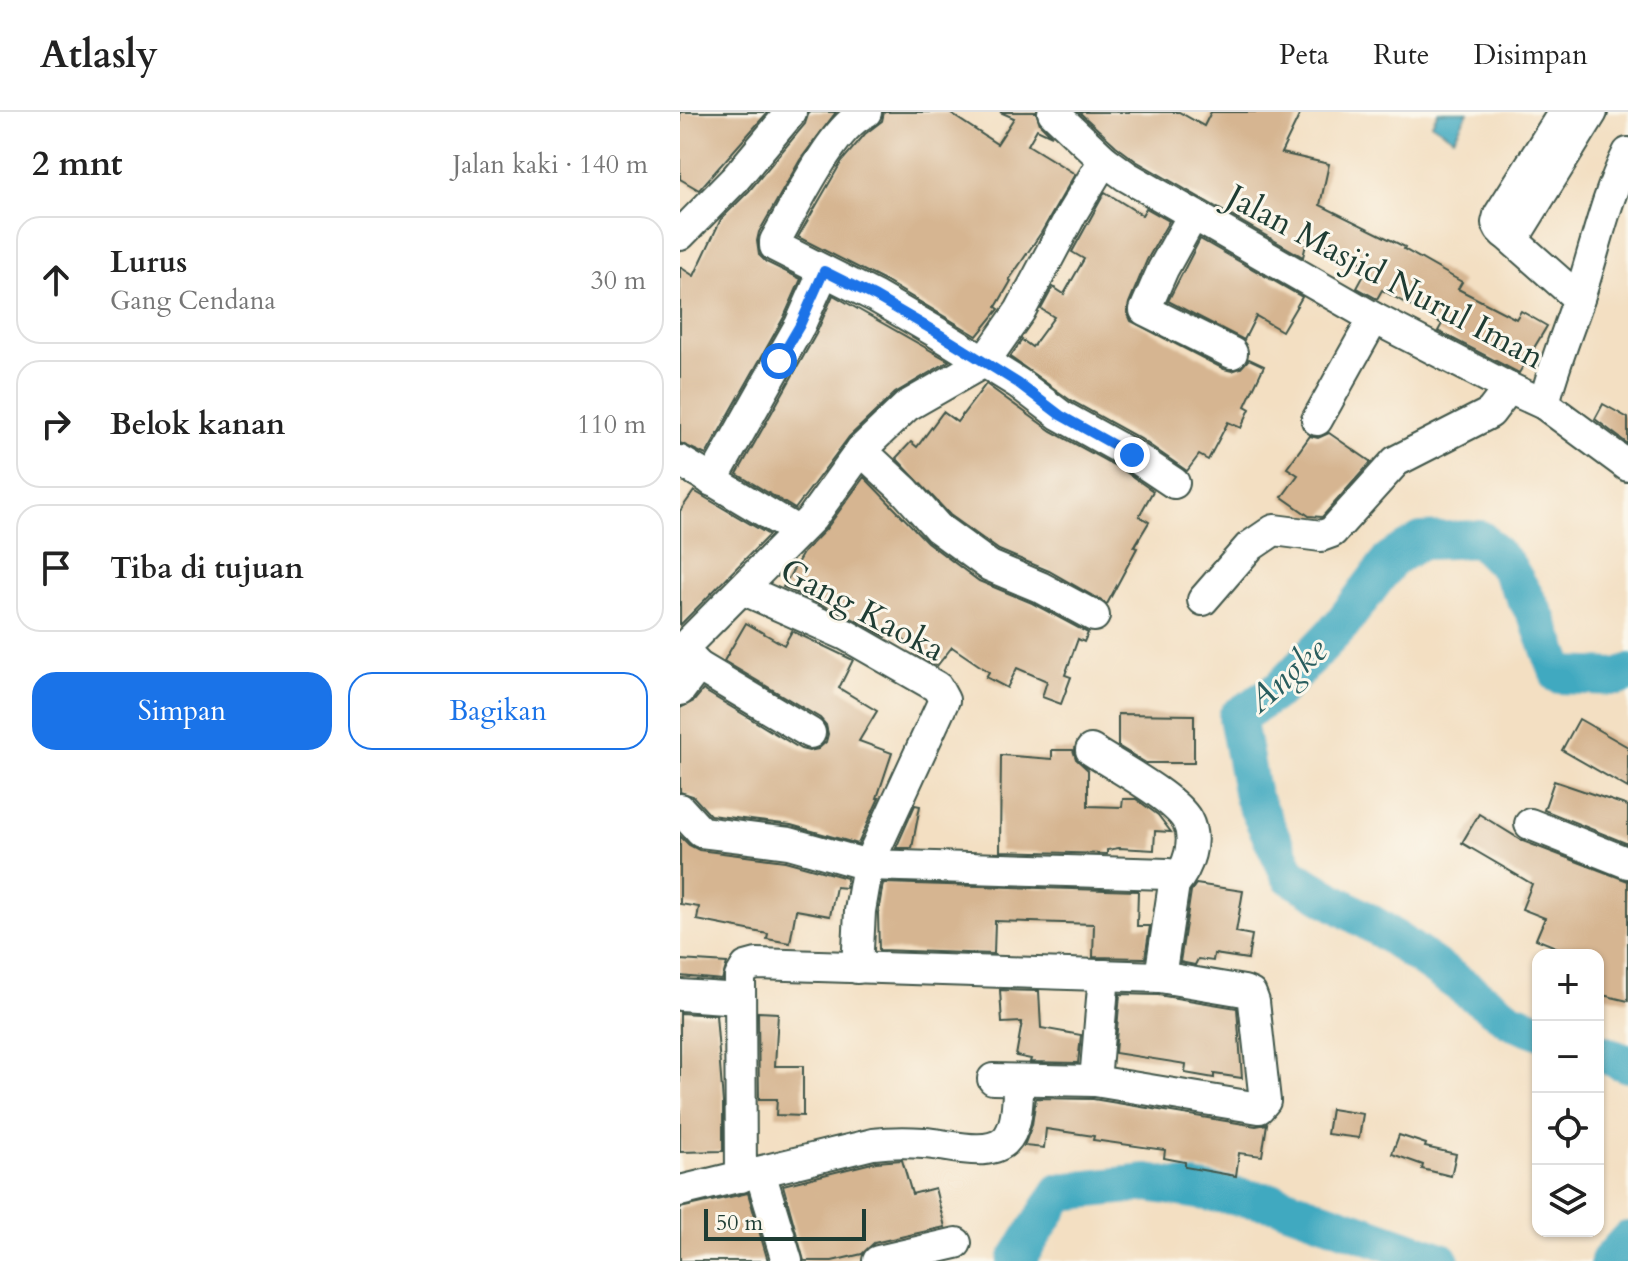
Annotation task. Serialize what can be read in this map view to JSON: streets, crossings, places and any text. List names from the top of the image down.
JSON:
{
  "streets": {
    "street": ["Jalan Masjid Nurul Iman", "Gang Kaoka"]
  },
  "water": ["Angke"],
  "scale_bar": "50 m",
  "page": {
    "header": "Atlasly",
    "nav": ["Peta", "Rute", "Disimpan"],
    "heading": ["2 mnt", "Jalan kaki · 140 m"],
    "list": [
      ["Lurus", "Gang Cendana", "30 m"],
      ["Belok kanan", "110 m"],
      "Tiba di tujuan"
    ],
    "buttons": ["Simpan", "Bagikan"],
    "map_buttons": ["+", "−"],
    "scale": "50 m"
  }
}
